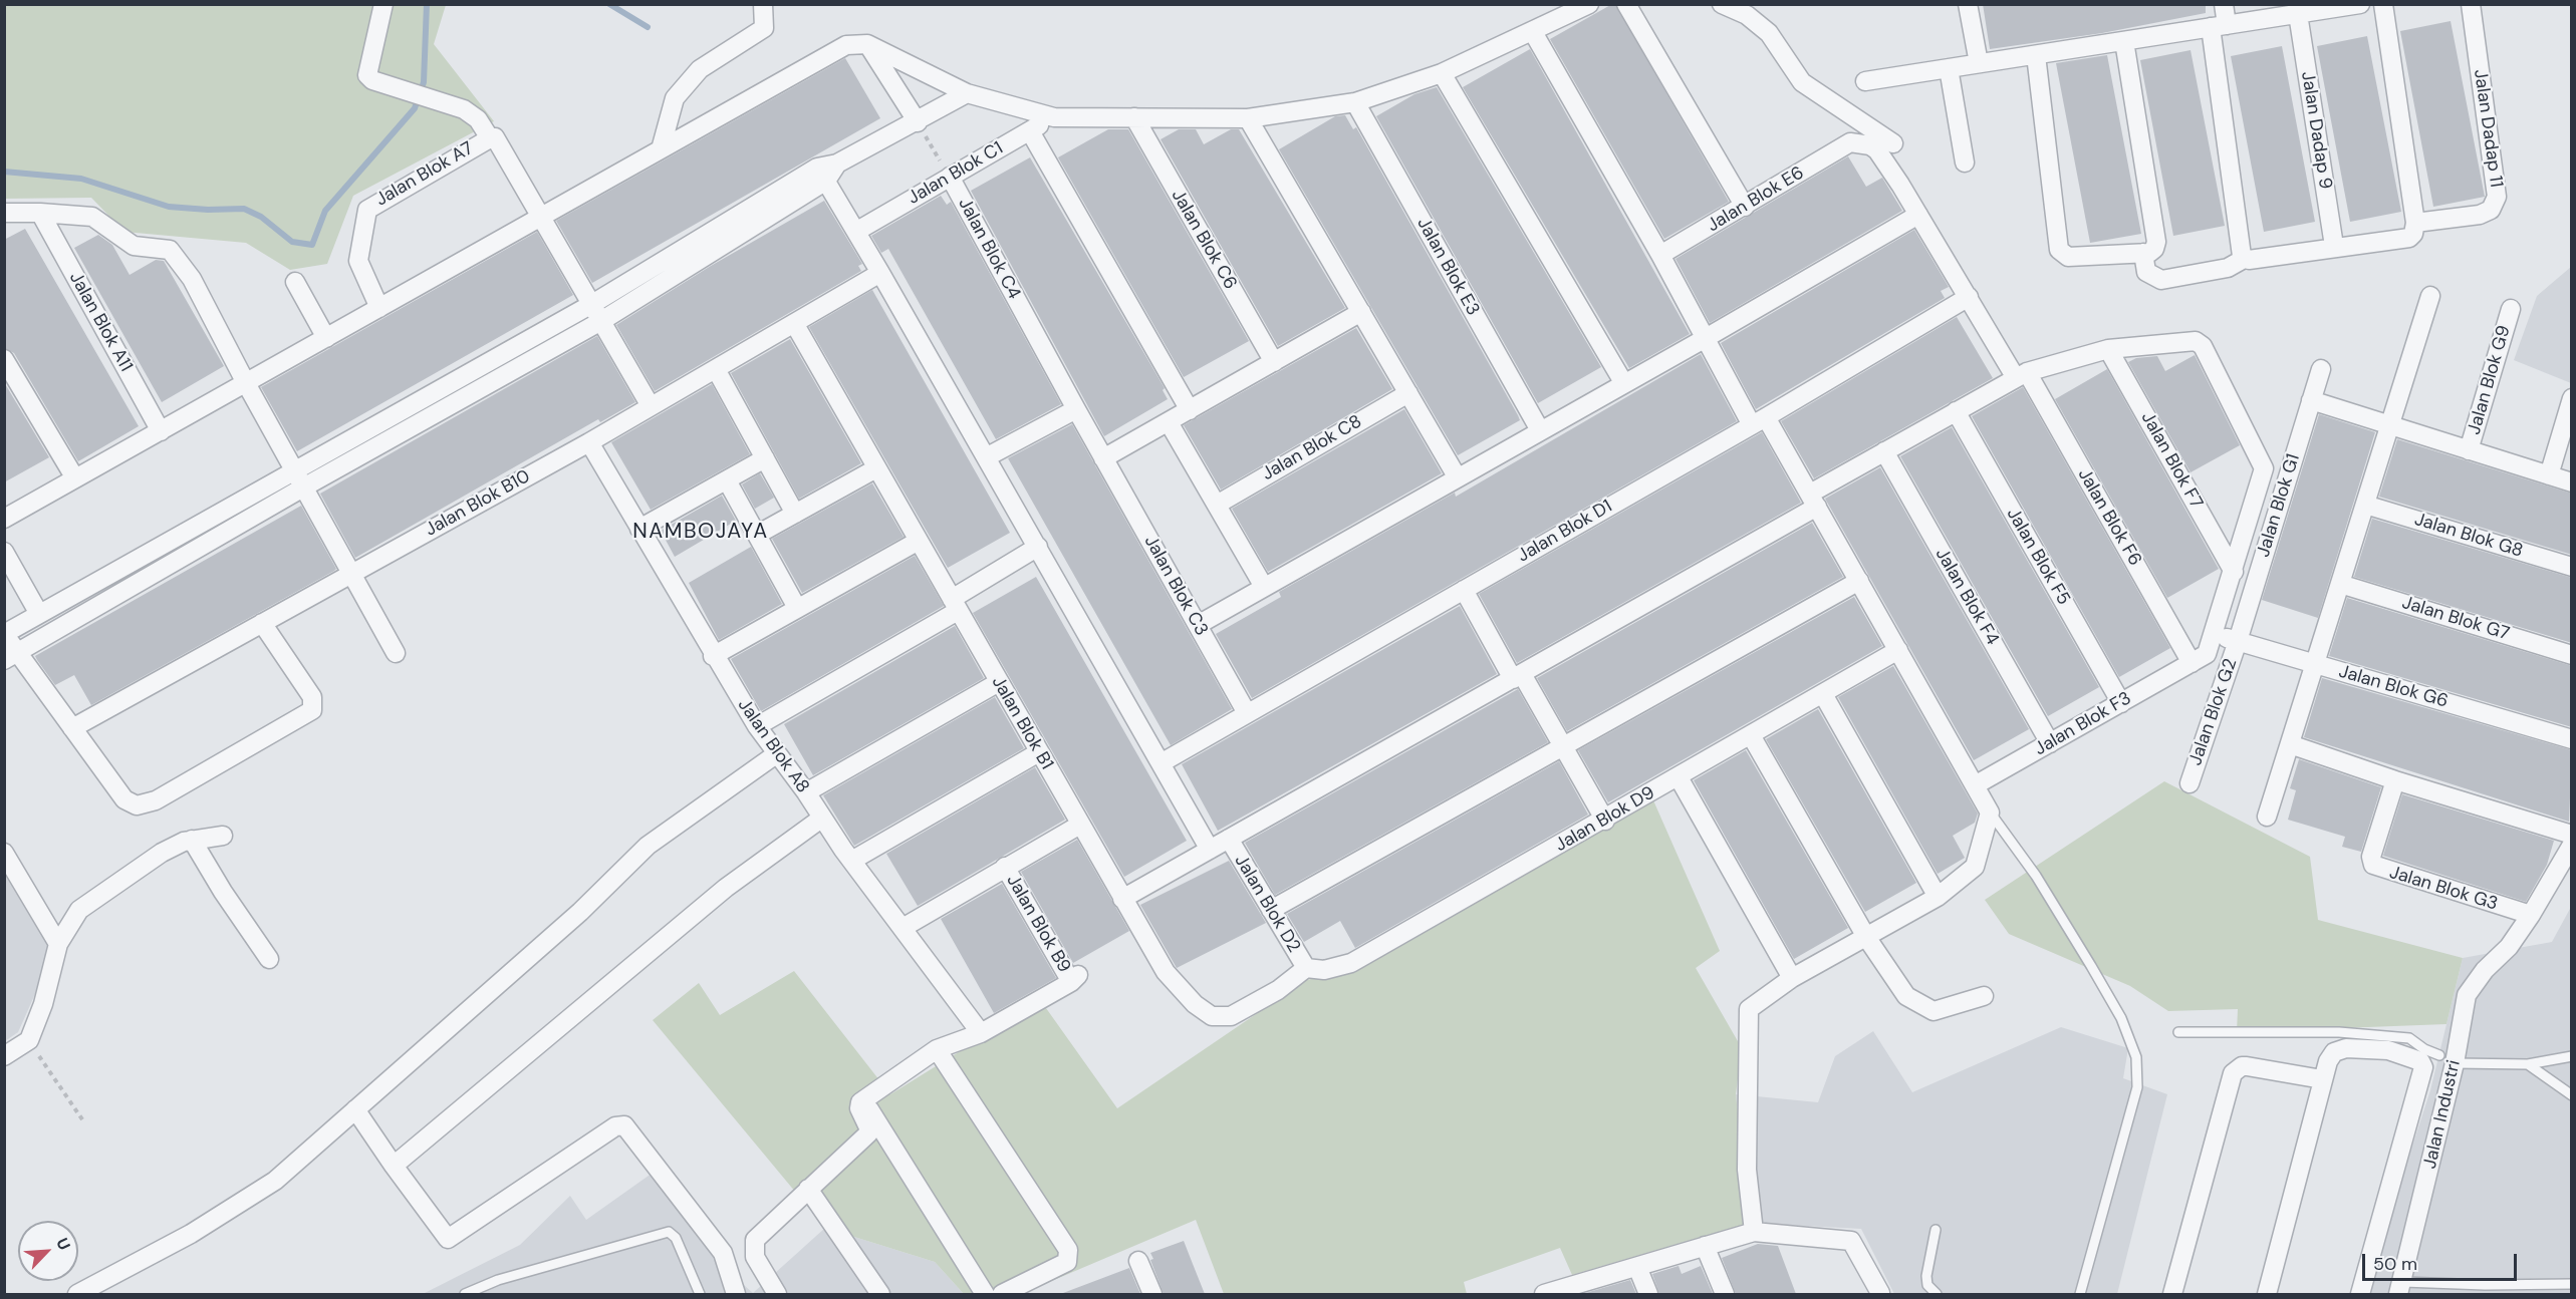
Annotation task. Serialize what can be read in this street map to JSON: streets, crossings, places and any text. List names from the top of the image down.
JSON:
{
  "streets": {
    "street": [
      "Jalan Dadap 11",
      "Jalan Dadap 9",
      "Jalan Blok C1",
      "Jalan Blok A7",
      "Jalan Blok E6",
      "Jalan Blok C6",
      "Jalan Blok C4",
      "Jalan Blok E3",
      "Jalan Blok A11",
      "Jalan Blok G9",
      "Jalan Blok C8",
      "Jalan Blok F7",
      "Jalan Blok B10",
      "Jalan Blok G1",
      "Jalan Blok F6",
      "Jalan Blok D1",
      "Jalan Blok G8",
      "Jalan Blok F5",
      "Jalan Blok C3",
      "Jalan Blok F4",
      "Jalan Blok G7",
      "Jalan Blok G6",
      "Jalan Blok G2",
      "Jalan Blok B1",
      "Jalan Blok F3",
      "Jalan Blok A8",
      "Jalan Blok D9",
      "Jalan Blok G3",
      "Jalan Blok D2",
      "Jalan Blok B9",
      "Jalan Industri"
    ]
  },
  "crossings": [
    ["Jalan Blok C1", "Jalan Blok C4"],
    ["Jalan Blok E6", "Jalan Blok F6"],
    ["Jalan Blok C4", "Jalan Blok C3"],
    ["Jalan Blok F7", "Jalan Blok F3"],
    ["Jalan Blok B10", "Jalan Blok B1"],
    ["Jalan Blok B10", "Jalan Blok A8"],
    ["Jalan Blok G1", "Jalan Blok G6"],
    ["Jalan Blok G1", "Jalan Blok G2"],
    ["Jalan Blok F6", "Jalan Blok D1"],
    ["Jalan Blok F6", "Jalan Blok F3"],
    ["Jalan Blok D1", "Jalan Blok C3"],
    ["Jalan Blok F5", "Jalan Blok F3"],
    ["Jalan Blok F4", "Jalan Blok F3"],
    ["Jalan Blok G6", "Jalan Blok G2"],
    ["Jalan Blok G6", "Jalan Blok F3"],
    ["Jalan Blok B1", "Jalan Blok F3"],
    ["Jalan Blok B1", "Jalan Blok D9"],
    ["Jalan Blok B1", "Jalan Blok D2"],
    ["Jalan Blok F3", "Jalan Blok D2"],
    ["Jalan Blok A8", "Jalan Blok B9"],
    ["Jalan Blok D9", "Jalan Blok D2"],
    ["Jalan Blok G3", "Jalan Industri"]
  ],
  "districts": ["NAMBOJAYA"],
  "scale_bar": "50 m",
  "north": "top right"
}
